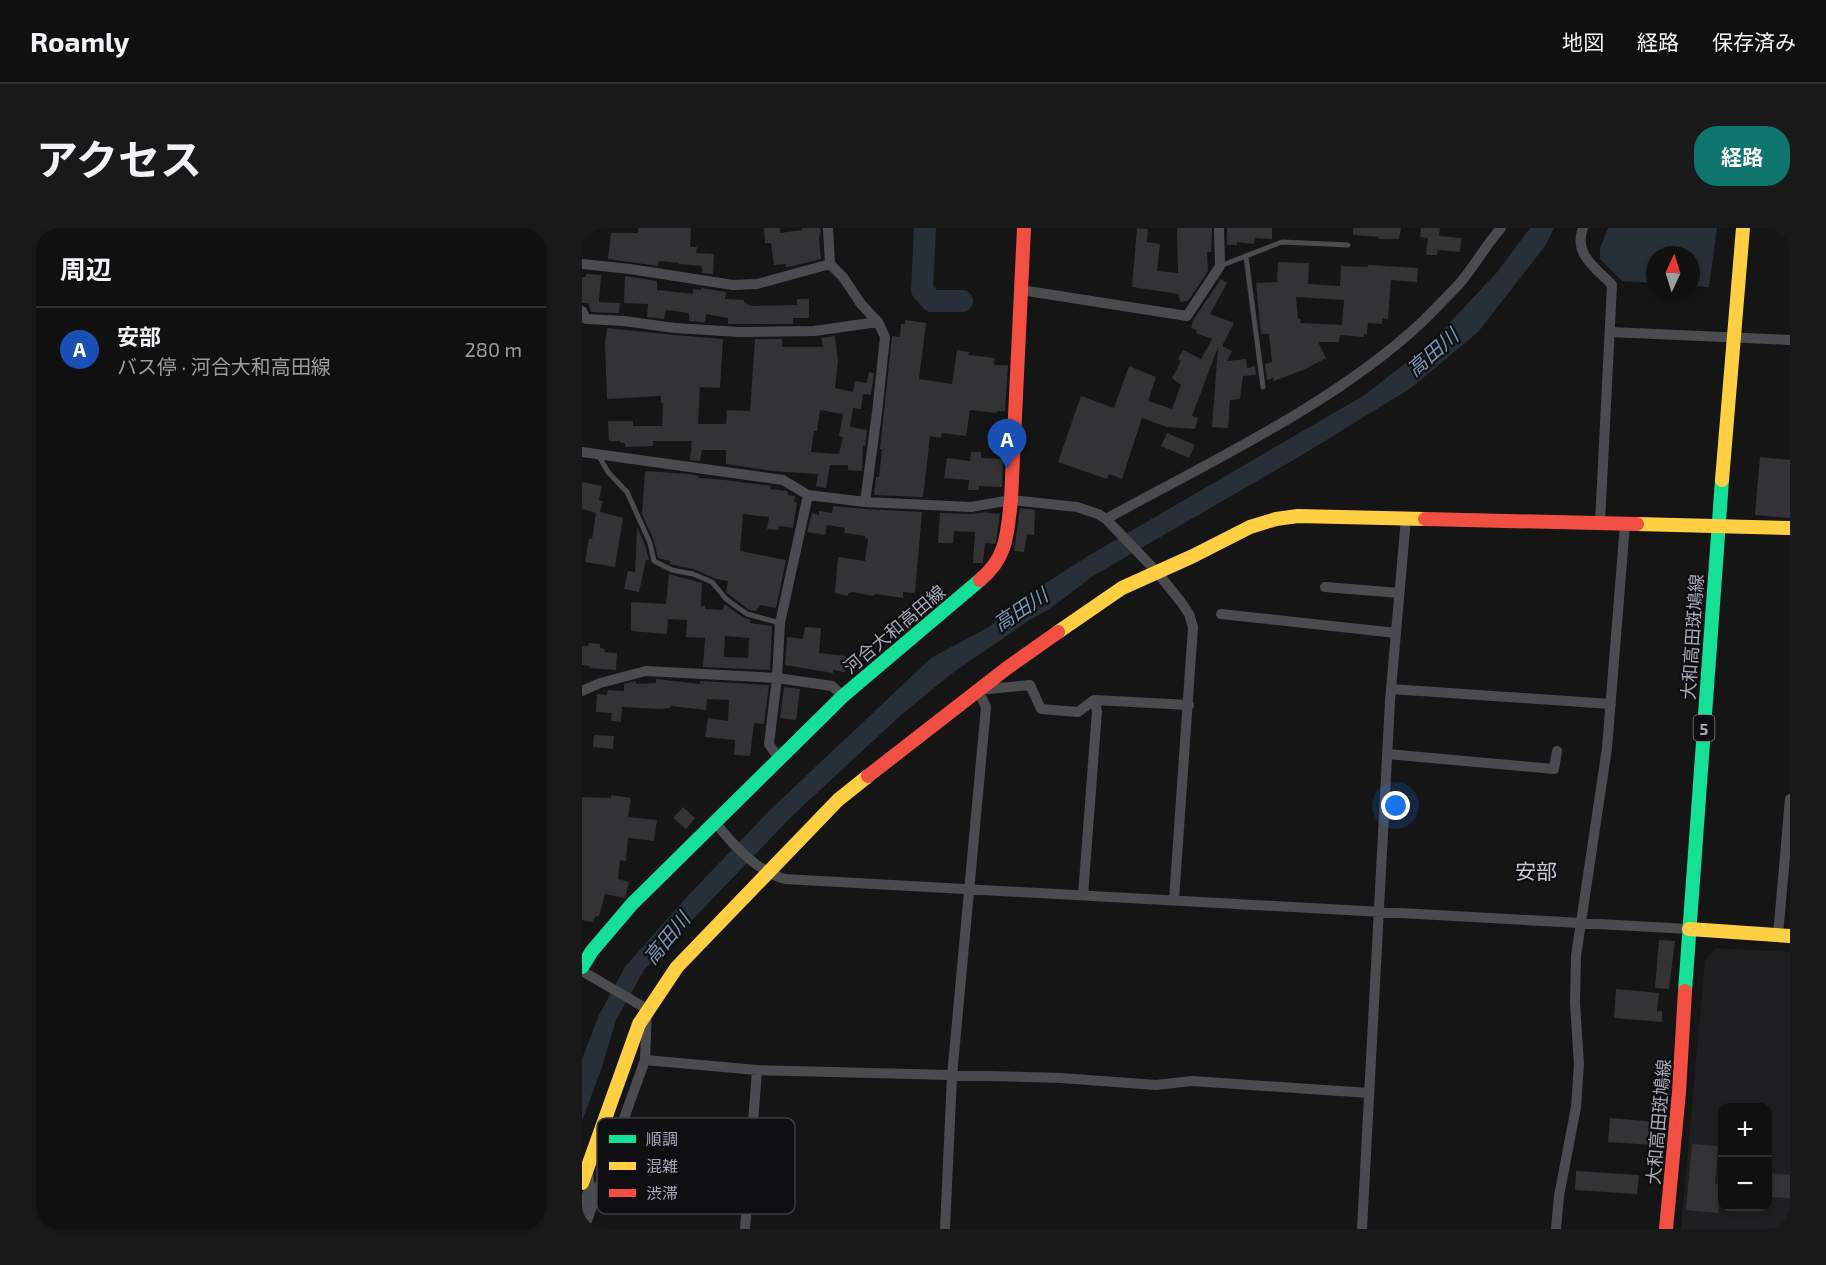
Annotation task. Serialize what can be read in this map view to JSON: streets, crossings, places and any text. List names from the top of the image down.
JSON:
{
  "streets": {
    "main road": ["河合大和高田線", "大和高田斑鳩線", "5"]
  },
  "districts": ["安部"],
  "water": ["高田川"],
  "legend": ["順調", "混雑", "渋滞"],
  "north": "top",
  "page": {
    "header": "Roamly",
    "nav": ["地図", "経路", "保存済み"],
    "title": "アクセス",
    "buttons": "経路",
    "heading": "周辺",
    "list": [
      {
        "mark": "A",
        "name": "安部",
        "note": "バス停 · 河合大和高田線",
        "value": "280 m"
      }
    ],
    "pins": "A",
    "map_buttons": ["+", "−"]
  }
}
